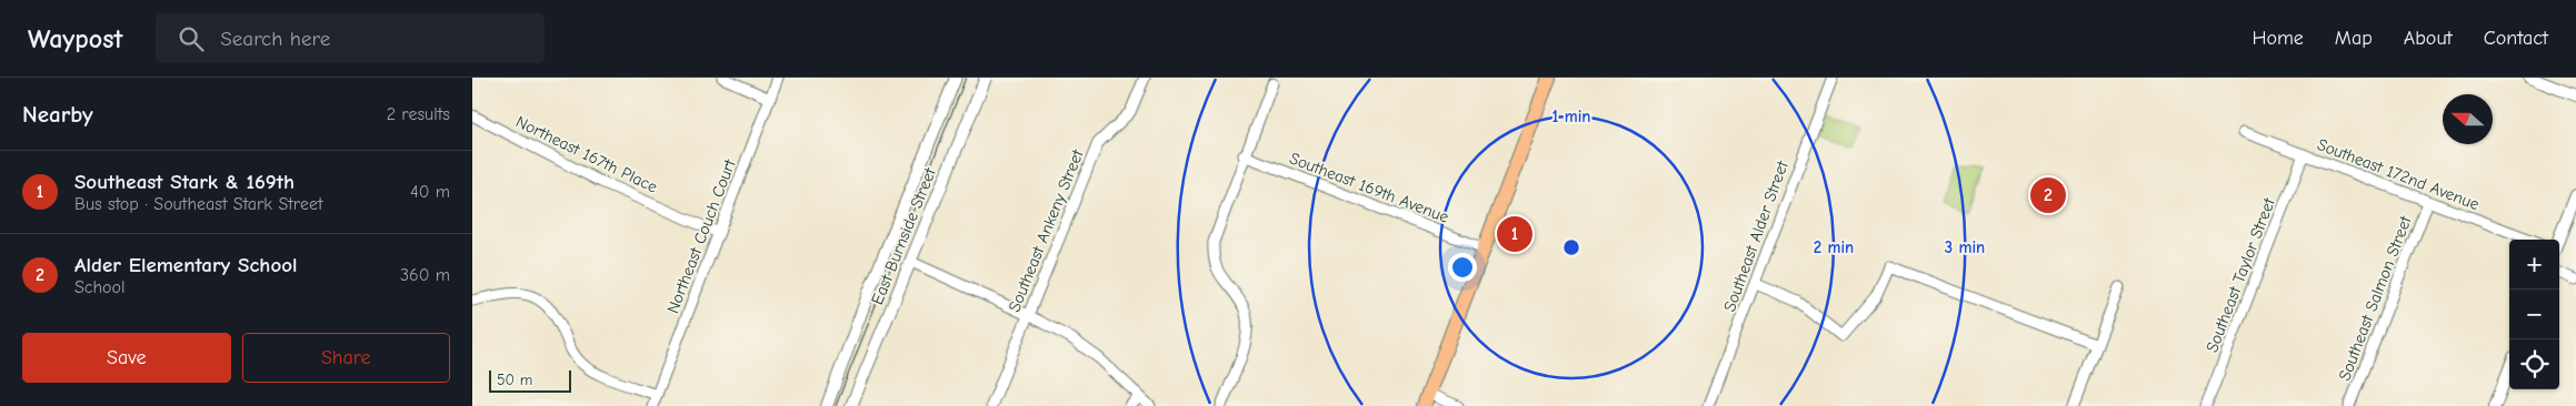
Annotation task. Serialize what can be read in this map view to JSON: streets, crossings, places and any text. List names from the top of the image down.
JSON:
{
  "streets": {
    "street": [
      "Northeast 167th Place",
      "Southeast 172nd Avenue",
      "Southeast 169th Avenue",
      "Southeast Ankeny Street",
      "Northeast Couch Court",
      "East Burnside Street",
      "Southeast Alder Street",
      "Southeast Taylor Street",
      "Southeast Salmon Street"
    ]
  },
  "crossings": [
    ["Northeast 167th Place", "Northeast Couch Court"],
    ["Southeast 172nd Avenue", "Southeast Taylor Street"],
    ["Southeast 172nd Avenue", "Southeast Salmon Street"]
  ],
  "scale_bar": "50 m",
  "north": "left",
  "page": {
    "header": "Waypost",
    "search": "Search here",
    "nav": [
      "Home",
      "Map",
      "About",
      "Contact"
    ],
    "heading": ["Nearby", "2 results"],
    "list": [
      {
        "mark": "1",
        "name": "Southeast Stark & 169th",
        "note": "Bus stop · Southeast Stark Street",
        "value": "40 m"
      },
      {
        "mark": "2",
        "name": "Alder Elementary School",
        "note": "School",
        "value": "360 m"
      }
    ],
    "pins": ["2", "1"],
    "map_buttons": ["+", "−"],
    "buttons": ["Save", "Share"],
    "scale": "50 m"
  },
  "rings": ["1 min", "2 min", "3 min"]
}
